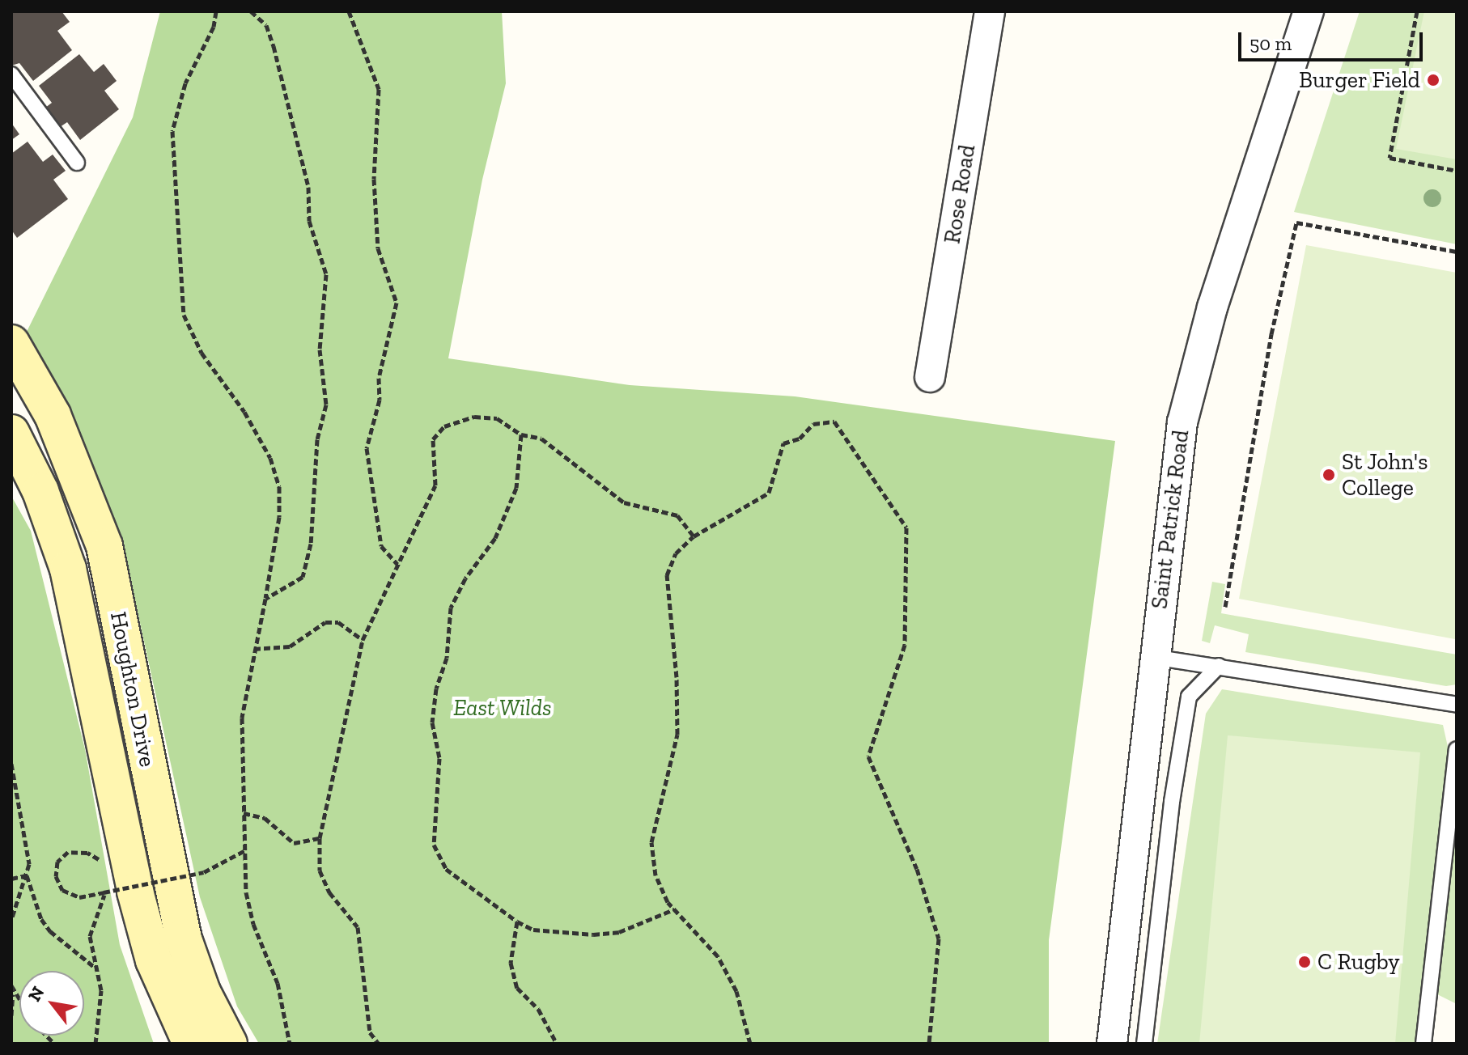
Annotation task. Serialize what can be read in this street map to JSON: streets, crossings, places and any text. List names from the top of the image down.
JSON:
{
  "streets": {
    "main road": ["Houghton Drive"],
    "street": ["Rose Road", "Saint Patrick Road"]
  },
  "parks": ["East Wilds"],
  "places": ["Burger Field", "St John's College", "C Rugby"],
  "scale_bar": "50 m",
  "north": "top left"
}
